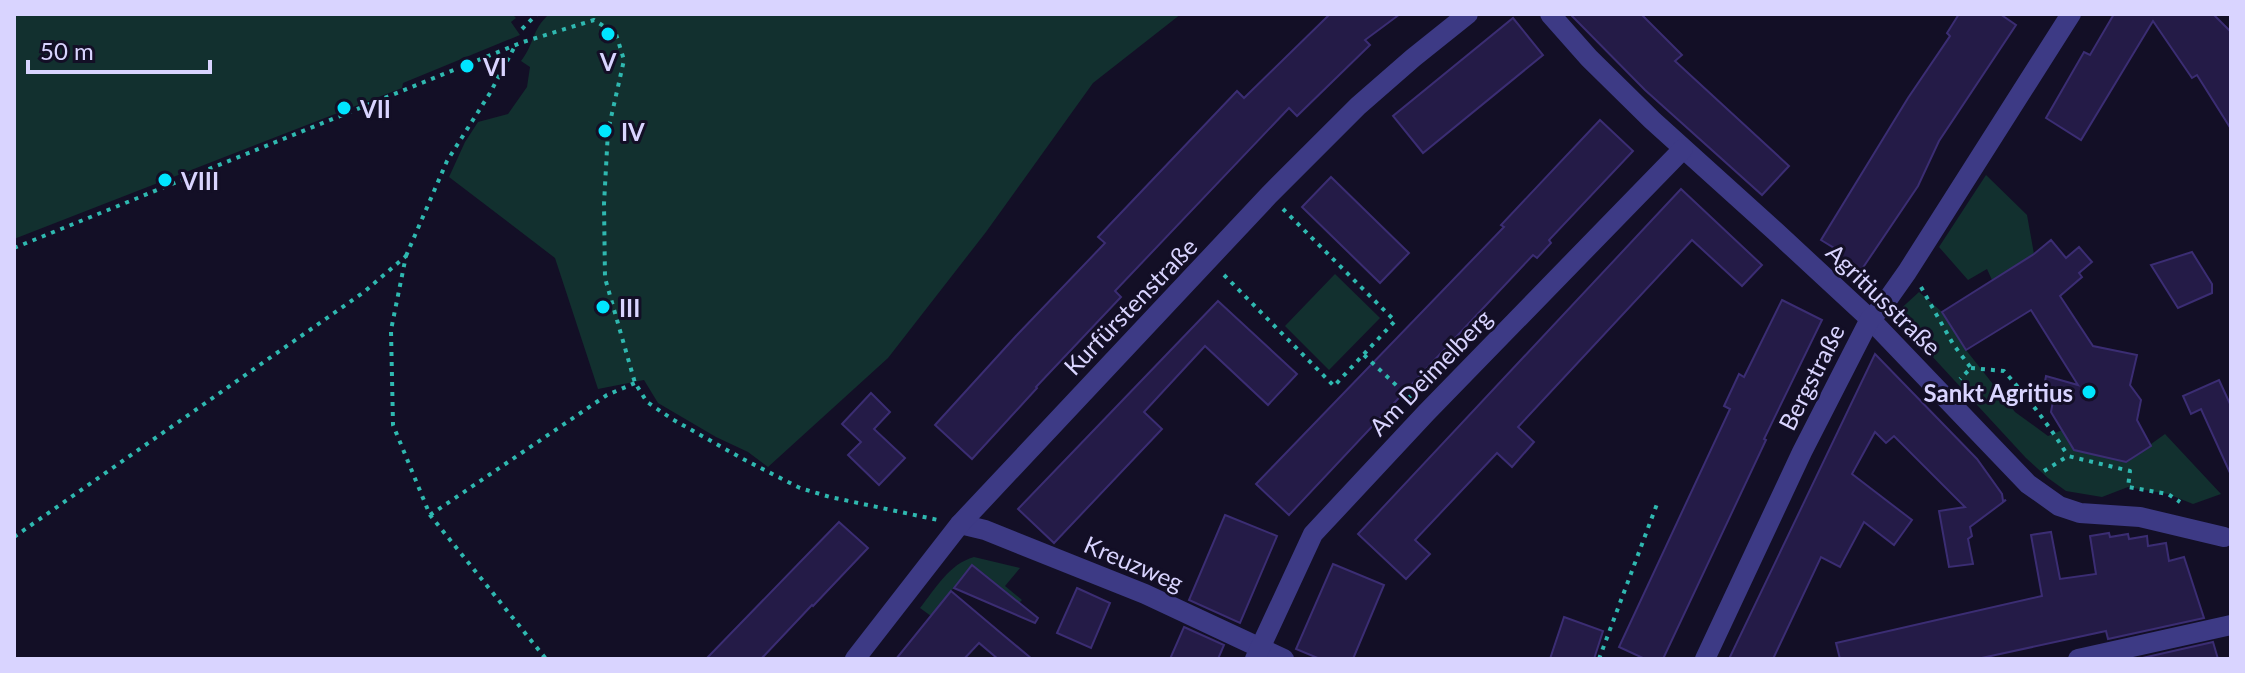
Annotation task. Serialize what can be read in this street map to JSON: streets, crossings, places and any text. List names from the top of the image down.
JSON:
{
  "streets": {
    "street": [
      "Agritiusstraße",
      "Kurfürstenstraße",
      "Am Deimelberg",
      "Bergstraße",
      "Kreuzweg"
    ]
  },
  "crossings": [
    ["Agritiusstraße", "Am Deimelberg"],
    ["Agritiusstraße", "Bergstraße"],
    ["Kurfürstenstraße", "Kreuzweg"],
    ["Am Deimelberg", "Kreuzweg"]
  ],
  "places": [
    "V",
    "VI",
    "VII",
    "IV",
    "VIII",
    "III",
    "Sankt Agritius"
  ],
  "scale_bar": "50 m"
}
